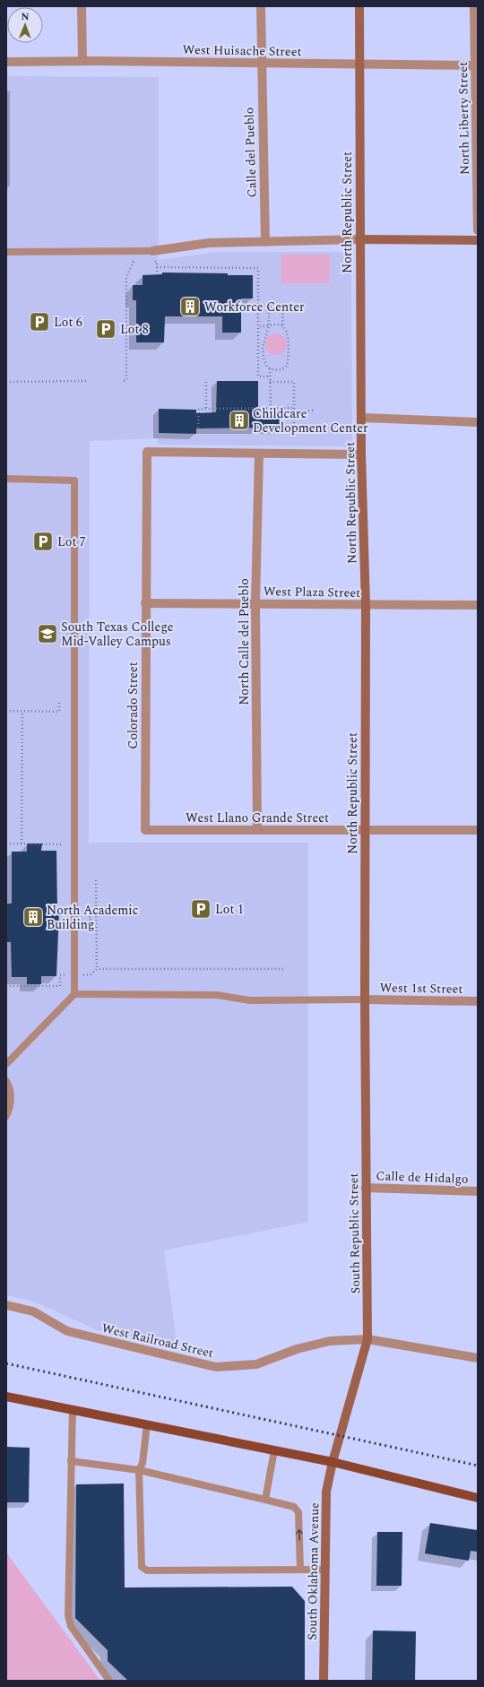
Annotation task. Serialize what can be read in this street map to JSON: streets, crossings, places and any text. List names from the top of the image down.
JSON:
{
  "streets": {
    "street": [
      "West Huisache Street",
      "North Liberty Street",
      "Calle del Pueblo",
      "North Republic Street",
      "West Plaza Street",
      "North Calle del Pueblo",
      "Colorado Street",
      "West Llano Grande Street",
      "West 1st Street",
      "Calle de Hidalgo",
      "South Republic Street",
      "West Railroad Street",
      "South Oklahoma Avenue"
    ]
  },
  "crossings": [
    ["West Huisache Street", "North Liberty Street"],
    ["West Huisache Street", "Calle del Pueblo"],
    ["West Huisache Street", "North Republic Street"],
    ["North Republic Street", "West Plaza Street"],
    ["North Republic Street", "West Llano Grande Street"],
    ["North Republic Street", "West 1st Street"],
    ["North Republic Street", "South Republic Street"],
    ["West Plaza Street", "North Calle del Pueblo"],
    ["West Plaza Street", "Colorado Street"],
    ["North Calle del Pueblo", "Colorado Street"],
    ["North Calle del Pueblo", "West Llano Grande Street"],
    ["Colorado Street", "West Llano Grande Street"],
    ["West 1st Street", "South Republic Street"],
    ["Calle de Hidalgo", "South Republic Street"],
    ["South Republic Street", "West Railroad Street"],
    ["South Republic Street", "South Oklahoma Avenue"]
  ],
  "places": {
    "building": ["Workforce Center", "Childcare Development Center", "North Academic Building"],
    "parking": [
      "Lot 6",
      "Lot 8",
      "Lot 7",
      "Lot 1"
    ],
    "school or university": ["South Texas College Mid-Valley Campus"]
  },
  "north": "top"
}
